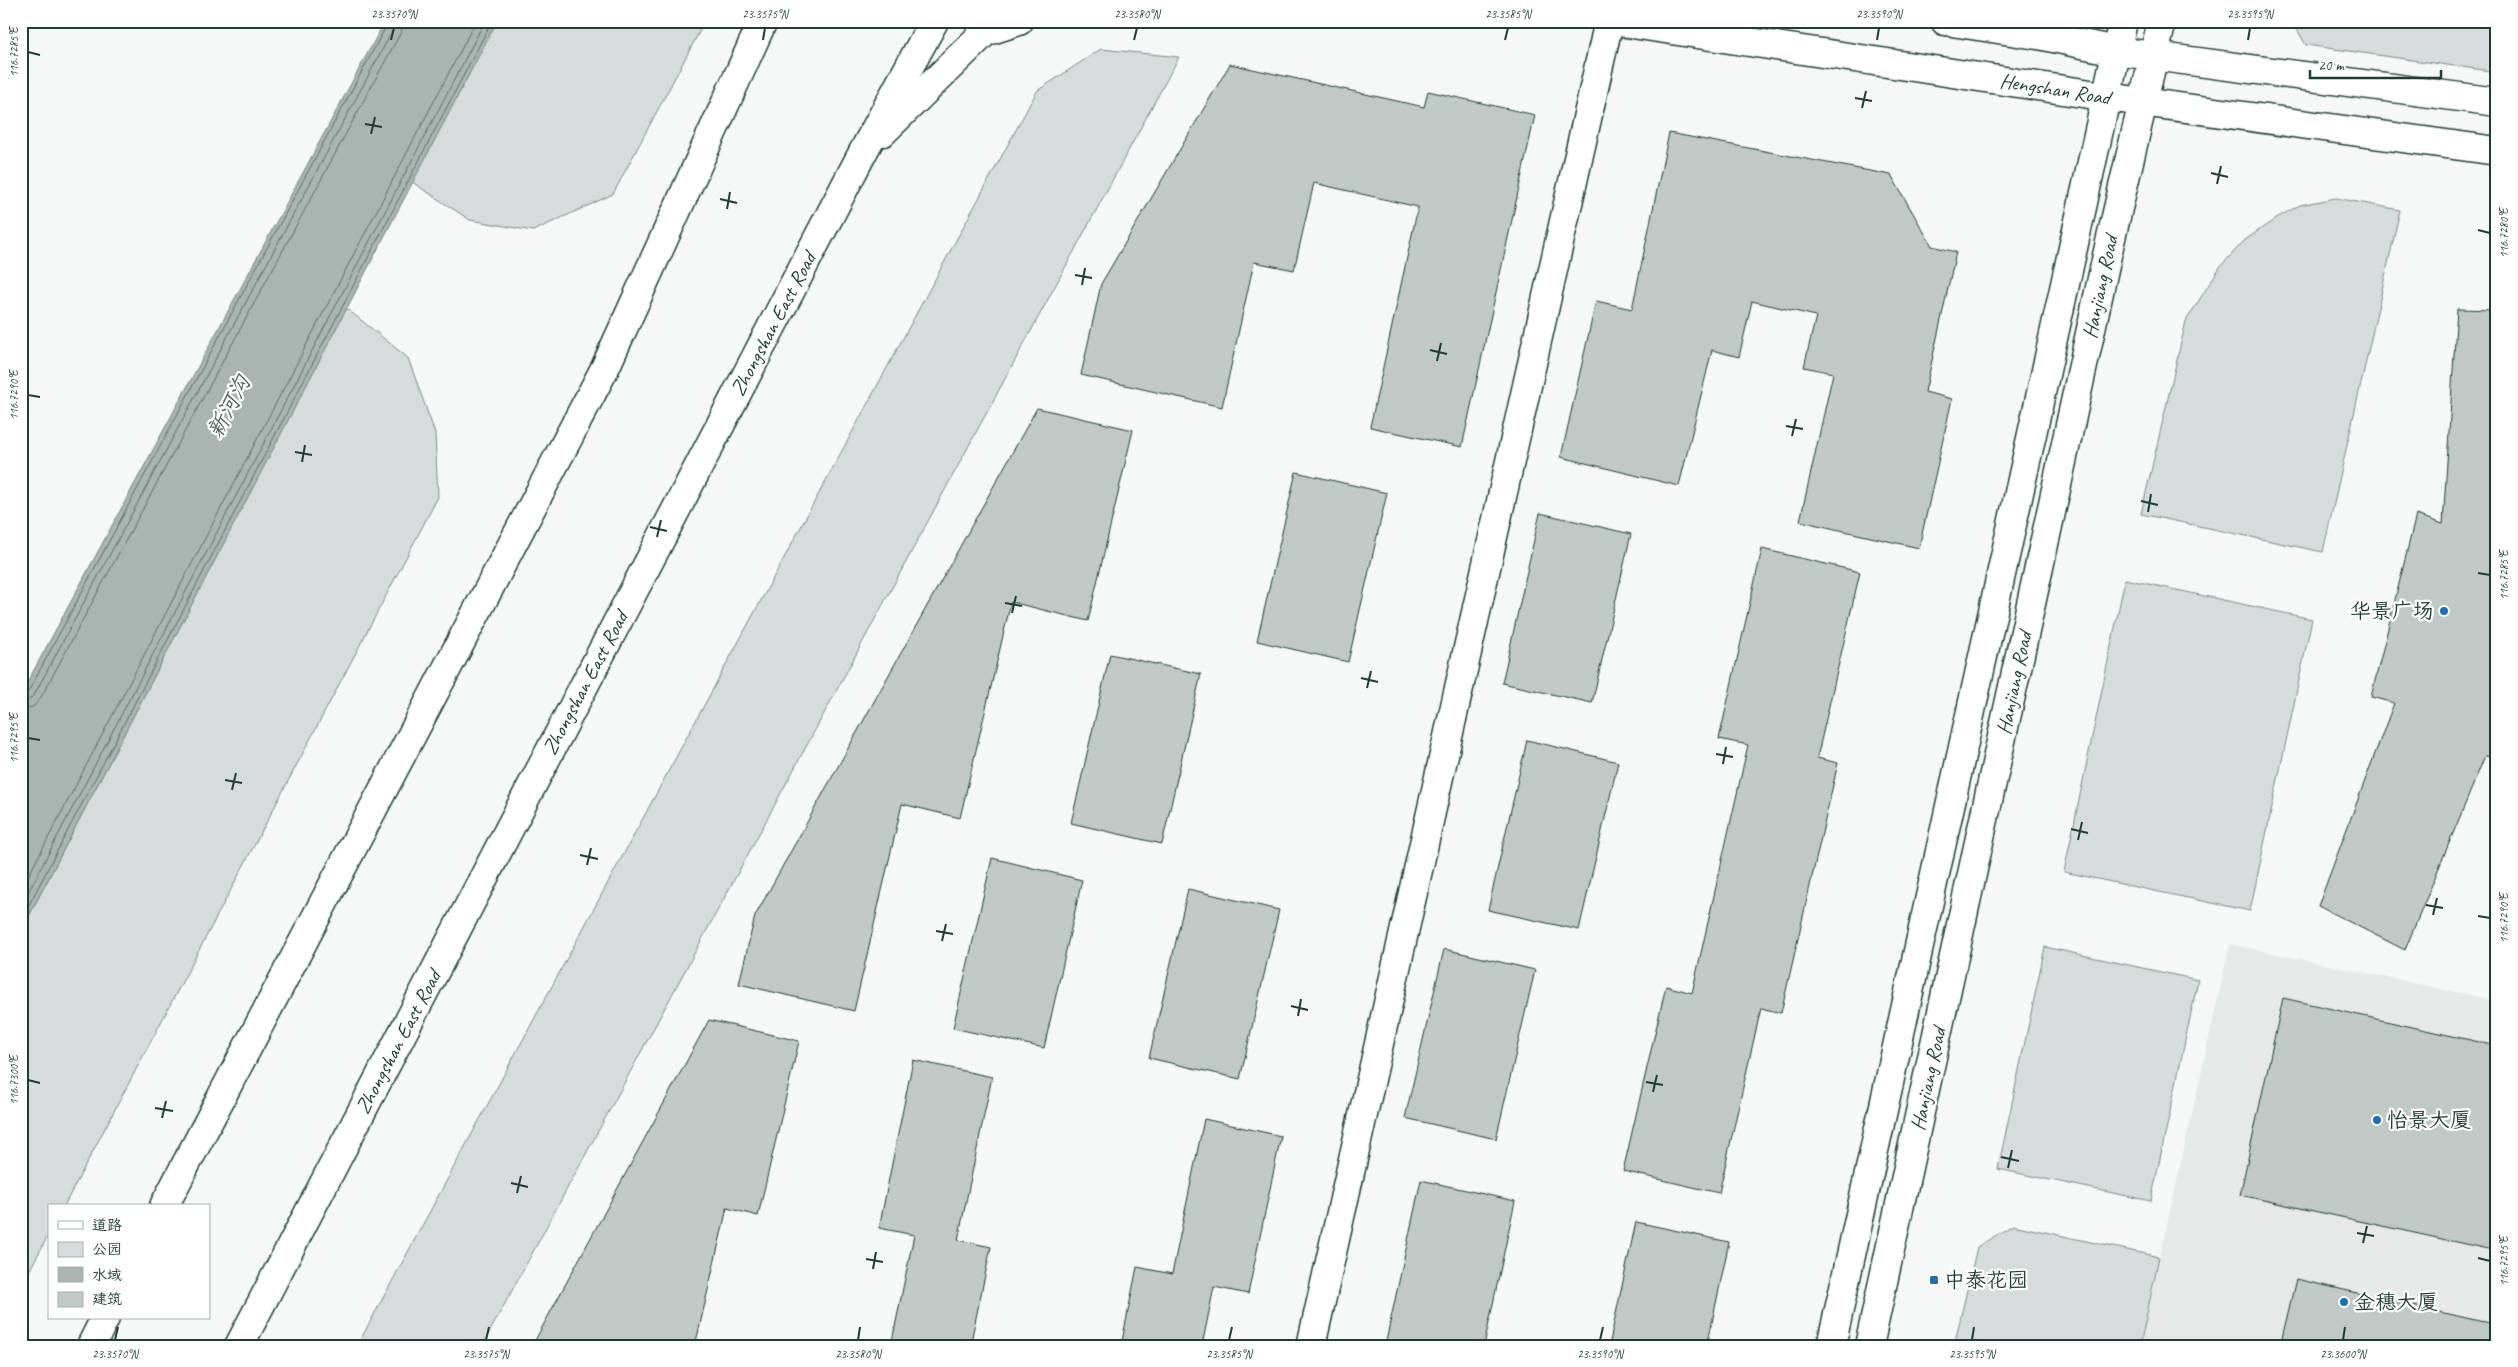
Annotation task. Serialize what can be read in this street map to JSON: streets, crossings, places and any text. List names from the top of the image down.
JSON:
{
  "streets": {
    "street": ["Hengshan Road", "Hanjiang Road", "Zhongshan East Road"]
  },
  "crossings": [
    ["Hengshan Road", "Hanjiang Road"]
  ],
  "water": ["新河沟"],
  "places": {
    "other": ["华景广场", "怡景大厦", "金穗大厦"],
    "transit": ["中泰花园"]
  },
  "legend": [
    "道路",
    "公园",
    "水域",
    "建筑"
  ],
  "scale_bar": "20 m",
  "coordinates": [
    "23.3570°N",
    "23.3575°N",
    "23.3580°N",
    "23.3585°N",
    "23.3590°N",
    "23.3595°N",
    "116.7285°E",
    "116.7280°E",
    "116.7290°E",
    "116.7295°E",
    "116.7300°E",
    "23.3600°N"
  ]
}
